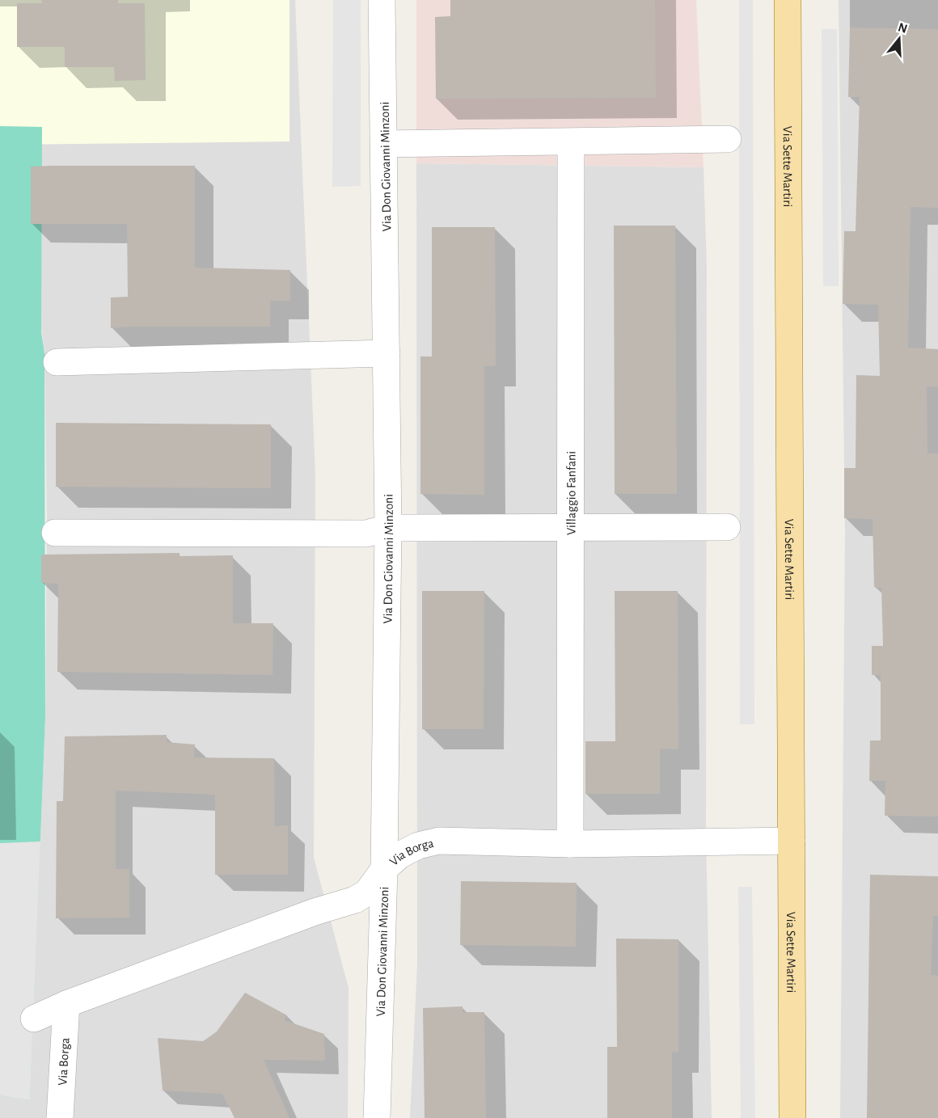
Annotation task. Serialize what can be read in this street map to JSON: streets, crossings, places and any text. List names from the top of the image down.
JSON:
{
  "streets": {
    "main road": ["Via Sette Martiri"],
    "street": ["Via Don Giovanni Minzoni", "Villaggio Fanfani", "Via Borga"]
  },
  "crossings": [
    ["Via Don Giovanni Minzoni", "Via Borga"],
    ["Via Sette Martiri", "Via Borga"],
    ["Villaggio Fanfani", "Via Borga"]
  ],
  "north": "top"
}
